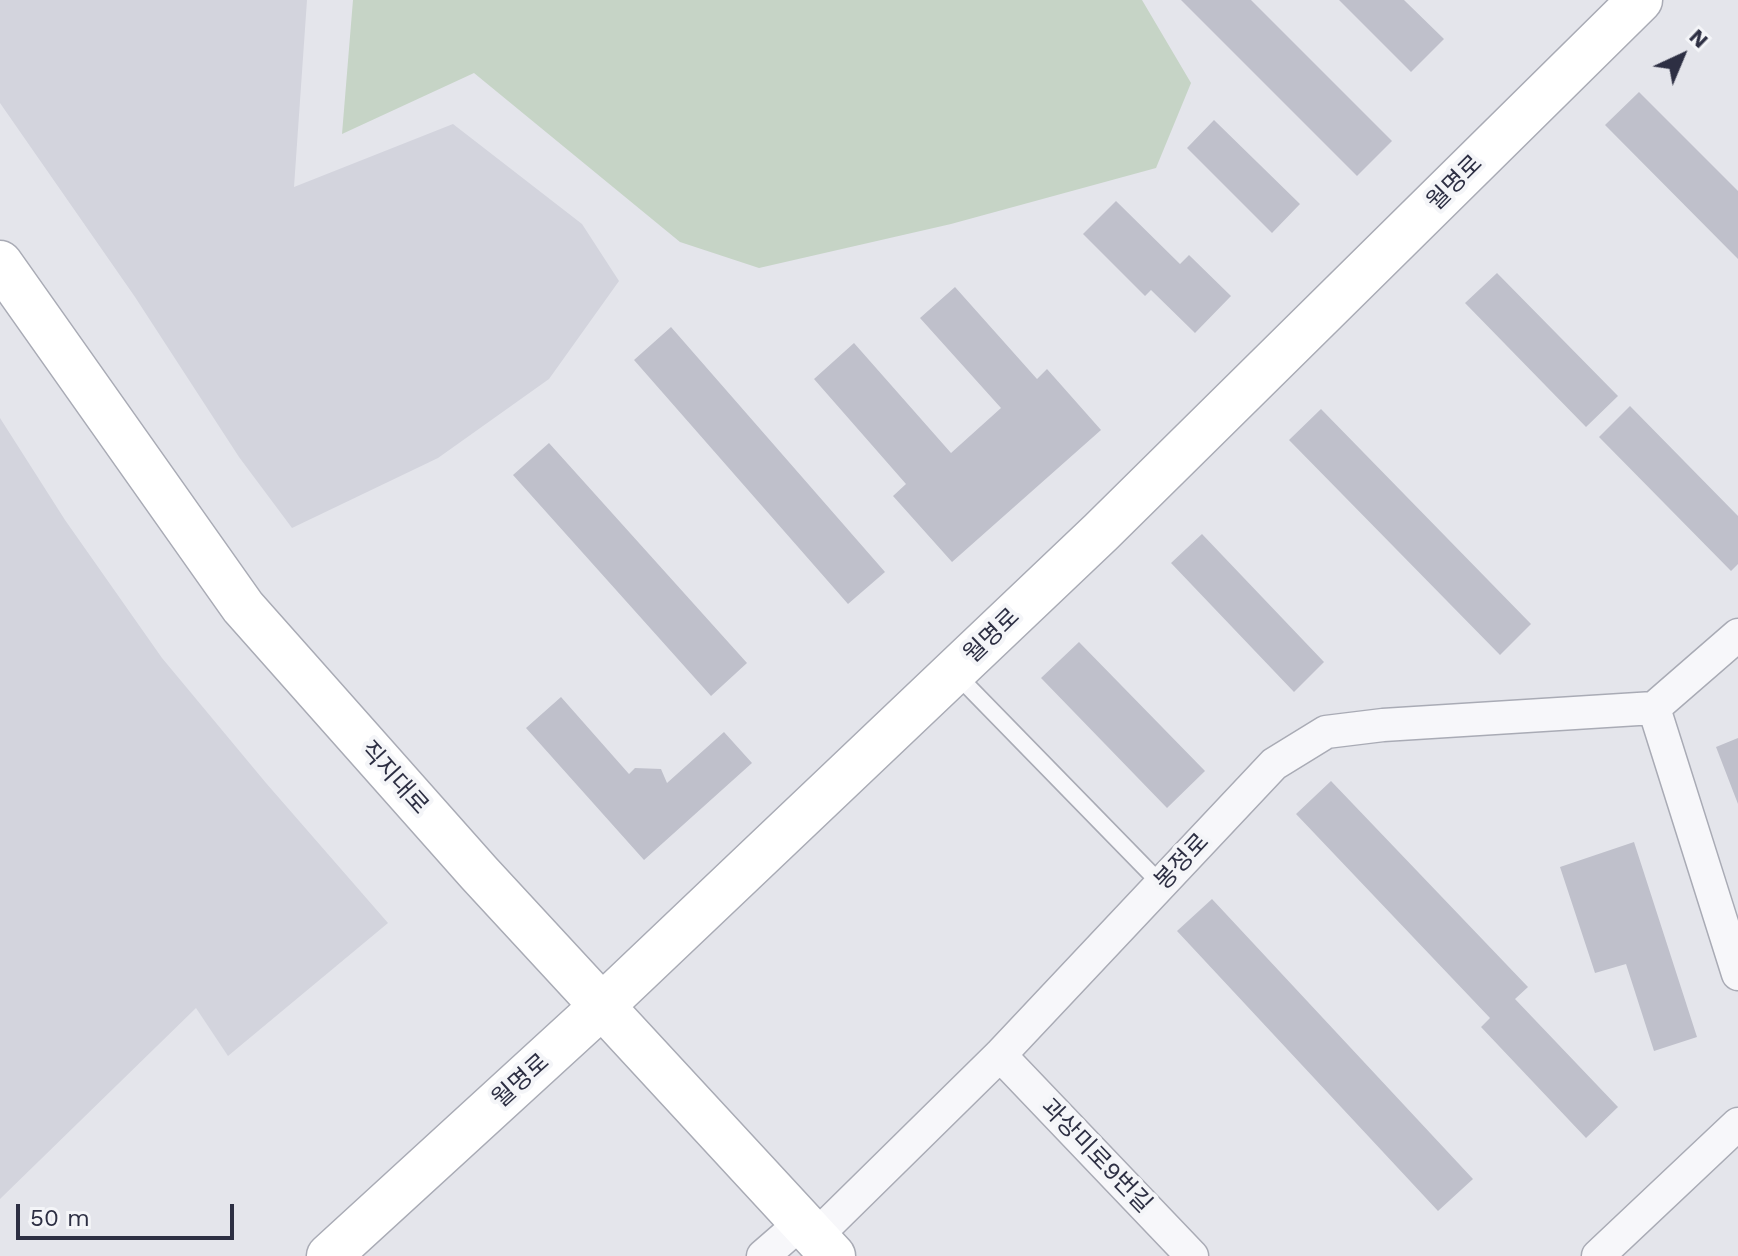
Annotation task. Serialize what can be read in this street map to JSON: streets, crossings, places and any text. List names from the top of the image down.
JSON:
{
  "streets": {
    "street": [
      "월명로",
      "직지대로",
      "봉정로",
      "과상미로9번길"
    ]
  },
  "crossings": [
    ["월명로", "직지대로"],
    ["직지대로", "봉정로"],
    ["봉정로", "과상미로9번길"]
  ],
  "scale_bar": "50 m",
  "north": "top right"
}
